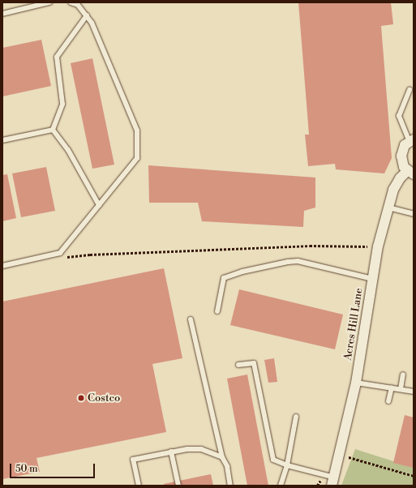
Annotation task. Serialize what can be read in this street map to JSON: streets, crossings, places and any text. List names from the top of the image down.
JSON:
{
  "streets": {
    "street": ["Acres Hill Lane"]
  },
  "places": ["Costco"],
  "scale_bar": "50 m"
}
